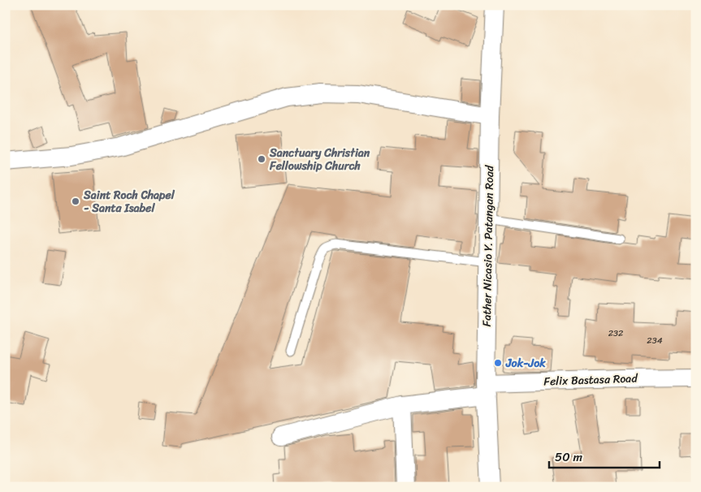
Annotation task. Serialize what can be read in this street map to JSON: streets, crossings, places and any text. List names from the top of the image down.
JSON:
{
  "streets": {
    "street": ["Father Nicasio Y. Patangan Road", "Felix Bastasa Road"]
  },
  "crossings": [
    ["Father Nicasio Y. Patangan Road", "Felix Bastasa Road"]
  ],
  "places": ["Sanctuary Christian Fellowship Church", "Saint Roch Chapel - Santa Isabel", "Jok-Jok"],
  "house_numbers": ["232", "234"],
  "scale_bar": "50 m"
}
